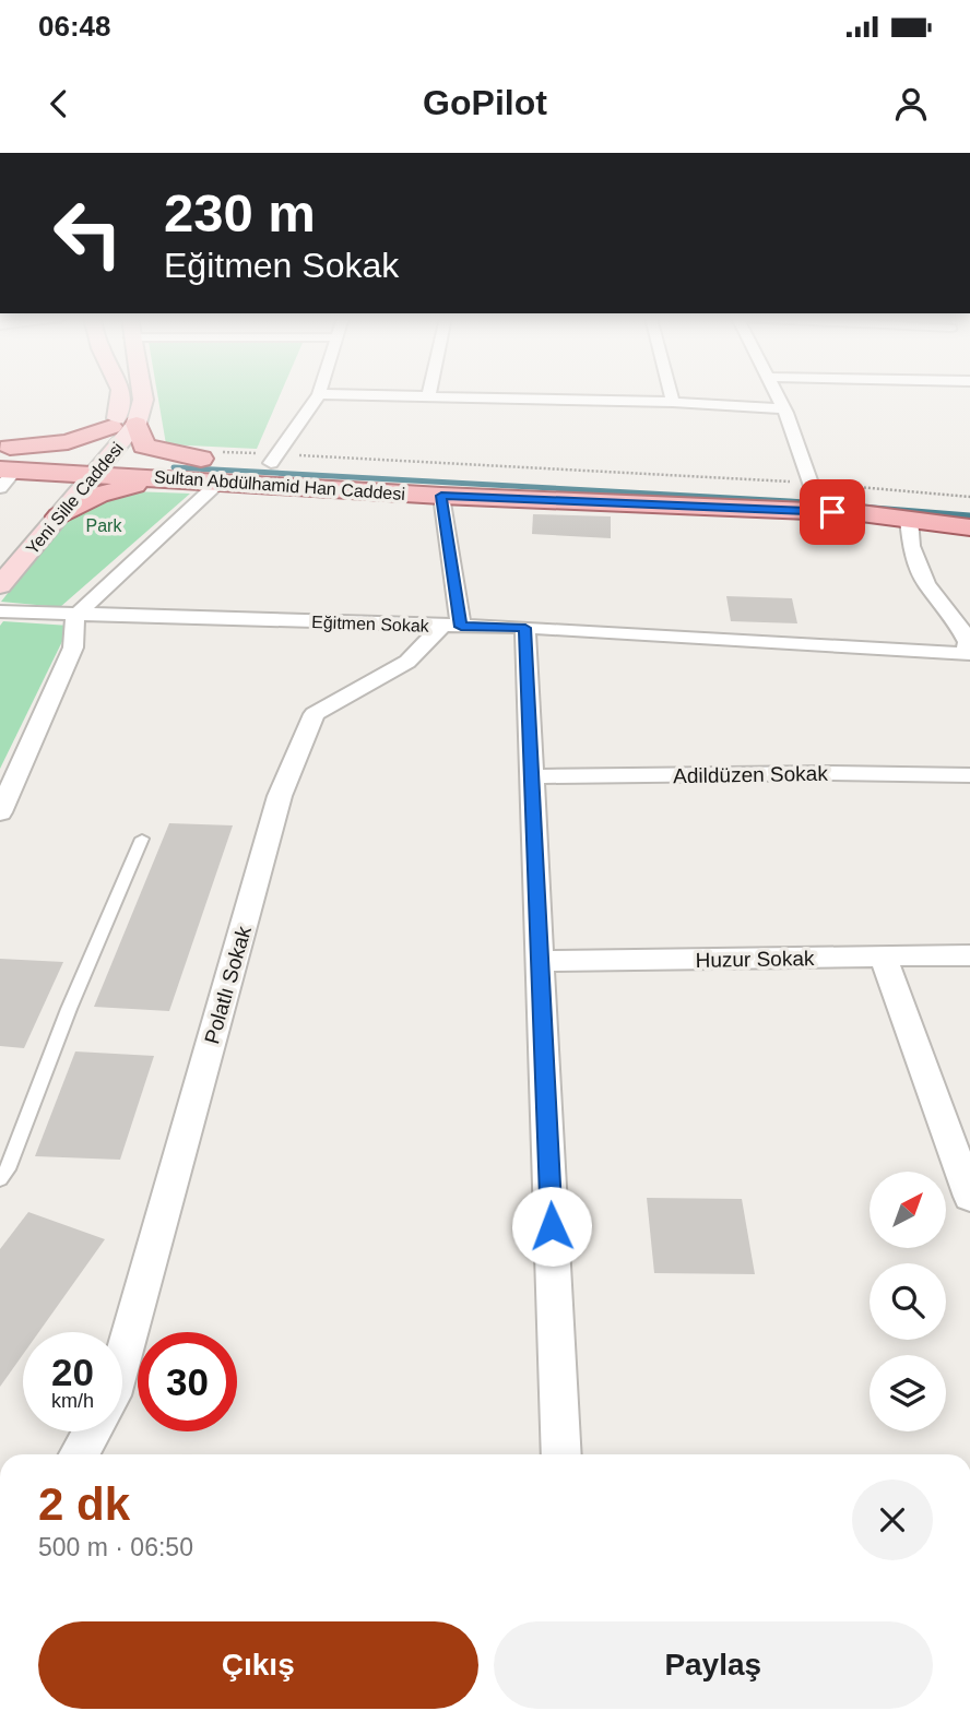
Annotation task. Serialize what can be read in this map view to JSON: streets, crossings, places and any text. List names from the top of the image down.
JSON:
{
  "streets": {
    "main road": ["Sultan Abdülhamid Han Caddesi", "Yeni Sille Caddesi"],
    "street": [
      "Eğitmen Sokak",
      "Adildüzen Sokak",
      "Huzur Sokak",
      "Polatlı Sokak"
    ]
  },
  "crossings": [
    ["Sultan Abdülhamid Han Caddesi", "Yeni Sille Caddesi"],
    ["Eğitmen Sokak", "Polatlı Sokak"]
  ],
  "parks": ["Park"],
  "north": "top right",
  "page": {
    "status": "06:48",
    "header": "GoPilot",
    "turn": ["230 m", "Eğitmen Sokak"],
    "speed": "20 km/h",
    "limit": "30",
    "heading": ["2 dk", "500 m · 06:50"],
    "buttons": ["Çıkış", "Paylaş"]
  }
}
